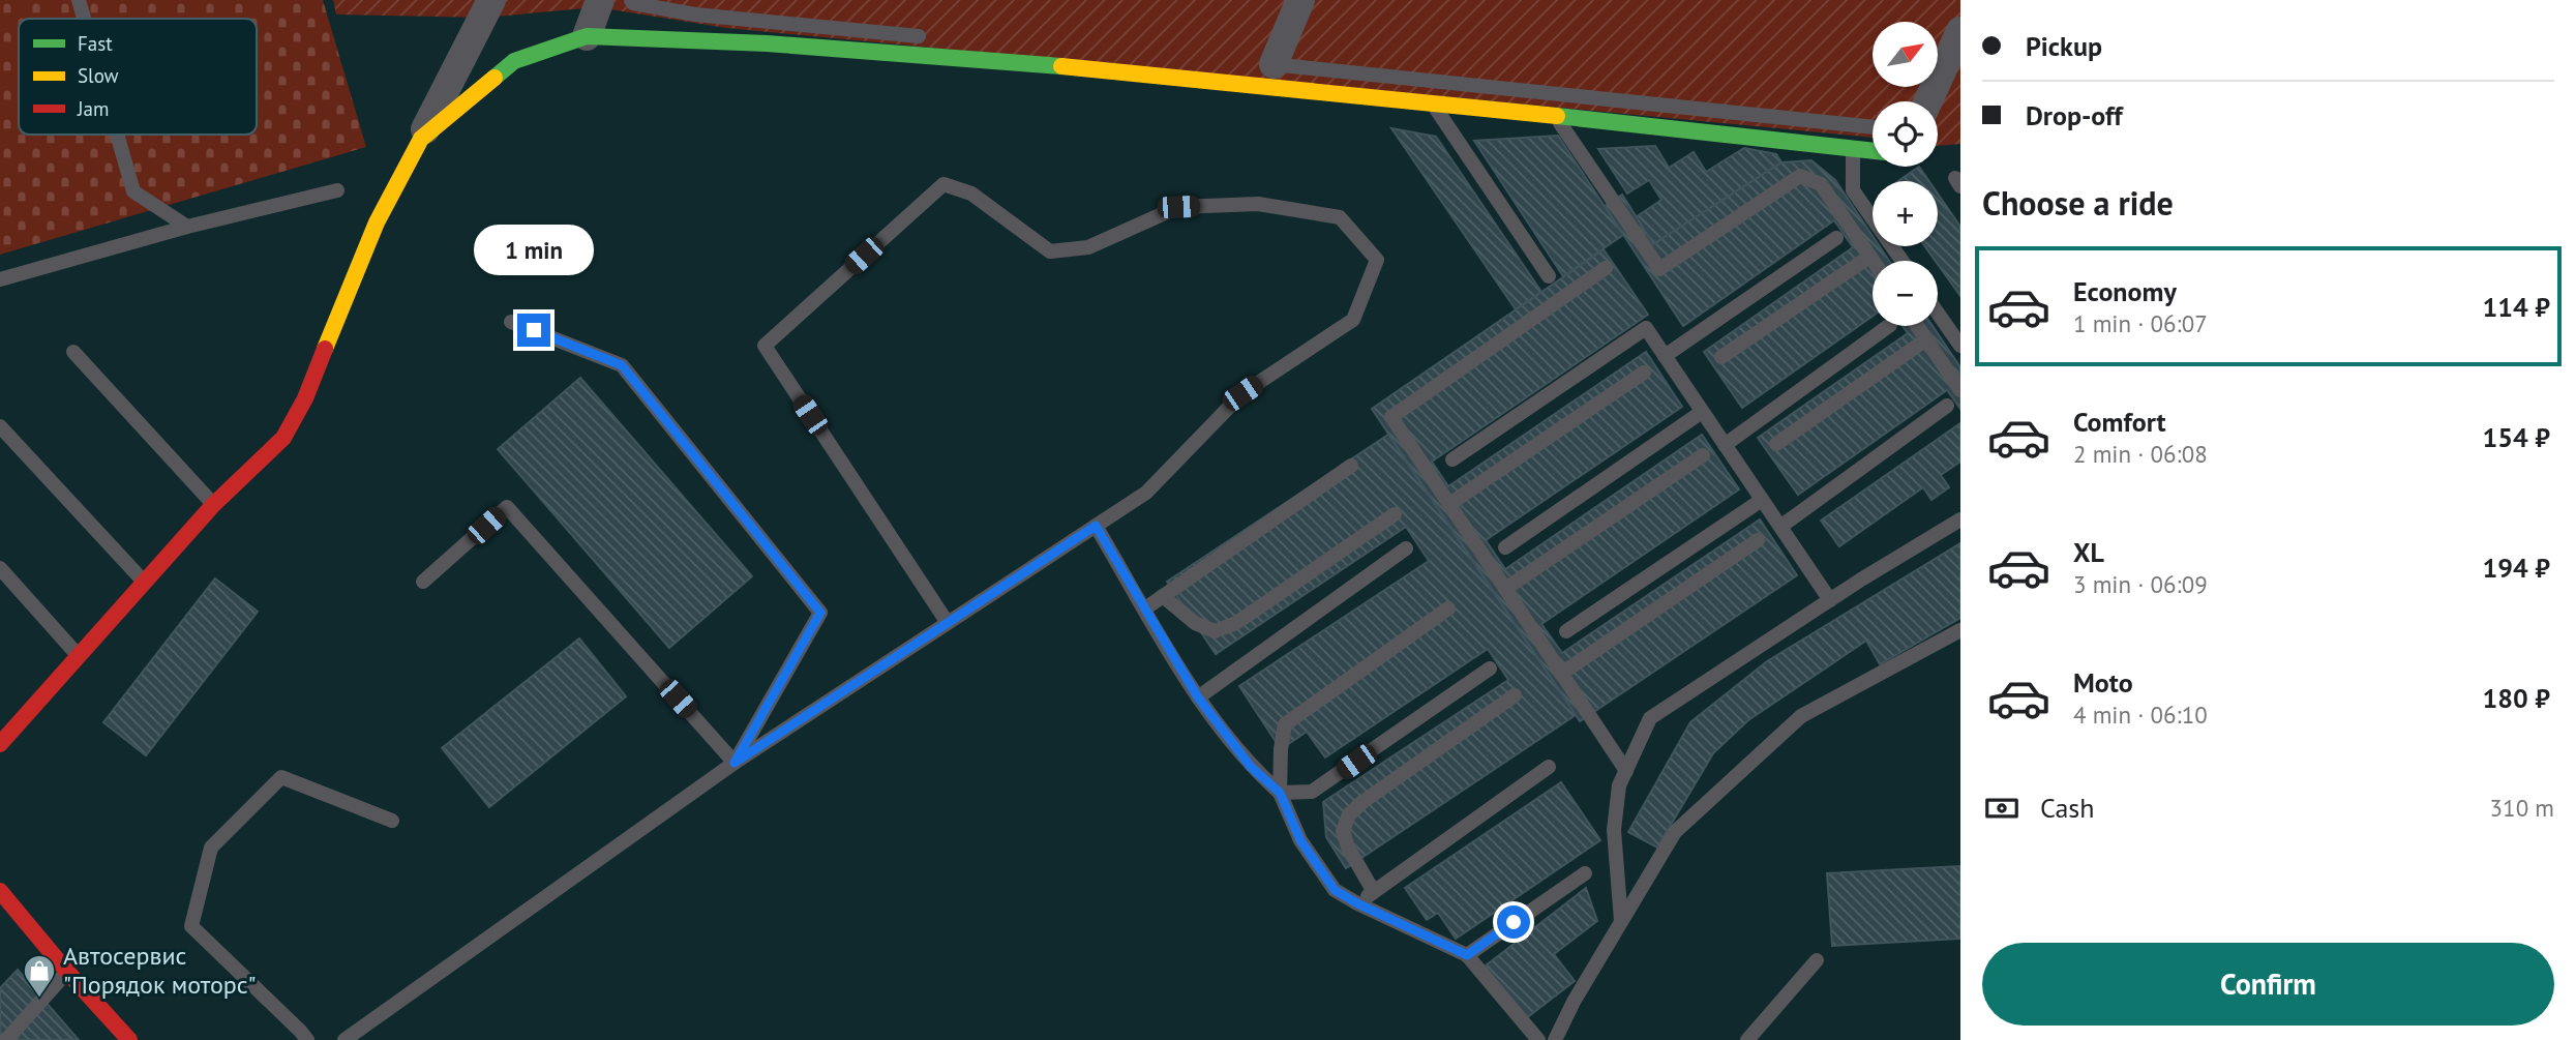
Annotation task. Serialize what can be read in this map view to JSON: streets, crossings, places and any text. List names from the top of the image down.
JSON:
{
  "places": {
    "shop": ["Автосервис \"Порядок моторс\""]
  },
  "legend": ["Fast", "Slow", "Jam"],
  "north": "top right",
  "page": {
    "banner": ["Pickup", "Drop-off"],
    "map_buttons": ["+", "−"],
    "heading": "Choose a ride",
    "bubble": "1 min",
    "list": [
      {
        "name": "Economy",
        "note": "1 min · 06:07",
        "value": "114 ₽"
      },
      {
        "name": "Comfort",
        "note": "2 min · 06:08",
        "value": "154 ₽"
      },
      {
        "name": "XL",
        "note": "3 min · 06:09",
        "value": "194 ₽"
      },
      {
        "name": "Moto",
        "note": "4 min · 06:10",
        "value": "180 ₽"
      }
    ],
    "pay": ["Cash", "310 m"],
    "buttons": "Confirm"
  }
}
